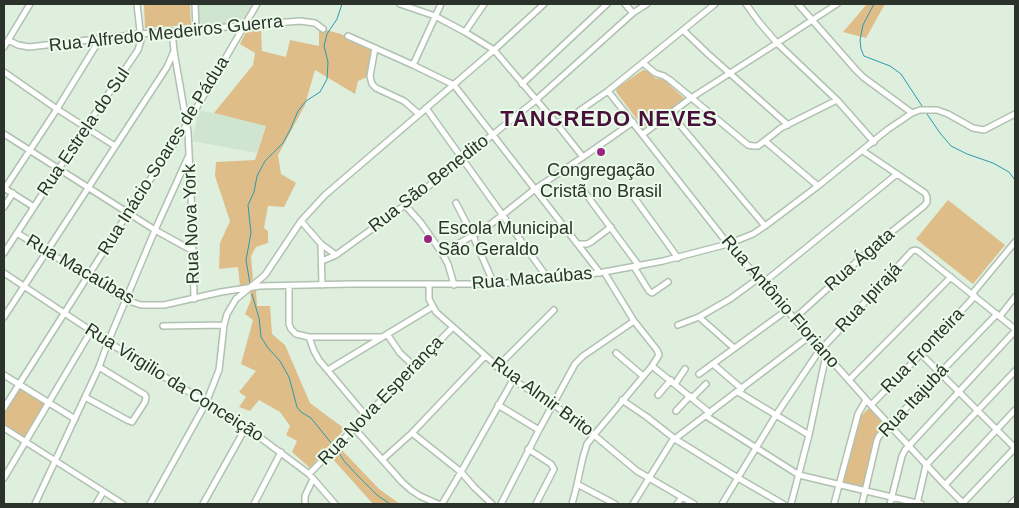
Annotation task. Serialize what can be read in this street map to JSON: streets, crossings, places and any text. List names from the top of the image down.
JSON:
{
  "streets": {
    "street": [
      "Rua Alfredo Medeiros Guerra",
      "Rua Estrela do Sul",
      "Rua Inácio Soares de Pádua",
      "Rua São Benedito",
      "Rua Nova York",
      "Rua Ágata",
      "Rua Macaúbas",
      "Rua Ipirajá",
      "Rua Antônio Floriano",
      "Rua Fronteira",
      "Rua Virgilio da Conceição",
      "Rua Almir Brito",
      "Rua Nova Esperança",
      "Rua Itajubá"
    ]
  },
  "crossings": [
    ["Rua Alfredo Medeiros Guerra", "Rua Estrela do Sul"],
    ["Rua Alfredo Medeiros Guerra", "Rua Inácio Soares de Pádua"],
    ["Rua Alfredo Medeiros Guerra", "Rua Nova York"],
    ["Rua Estrela do Sul", "Rua Macaúbas"],
    ["Rua Inácio Soares de Pádua", "Rua Nova York"],
    ["Rua Inácio Soares de Pádua", "Rua Macaúbas"],
    ["Rua Inácio Soares de Pádua", "Rua Virgilio da Conceição"],
    ["Rua Nova York", "Rua Macaúbas"],
    ["Rua Ágata", "Rua Antônio Floriano"],
    ["Rua Macaúbas", "Rua Antônio Floriano"],
    ["Rua Ipirajá", "Rua Antônio Floriano"],
    ["Rua Antônio Floriano", "Rua Fronteira"],
    ["Rua Antônio Floriano", "Rua Itajubá"],
    ["Rua Virgilio da Conceição", "Rua Nova Esperança"],
    ["Rua Almir Brito", "Rua Nova Esperança"]
  ],
  "districts": ["TANCREDO NEVES"],
  "places": ["Congregação Cristã no Brasil", "Escola Municipal São Geraldo"]
}
